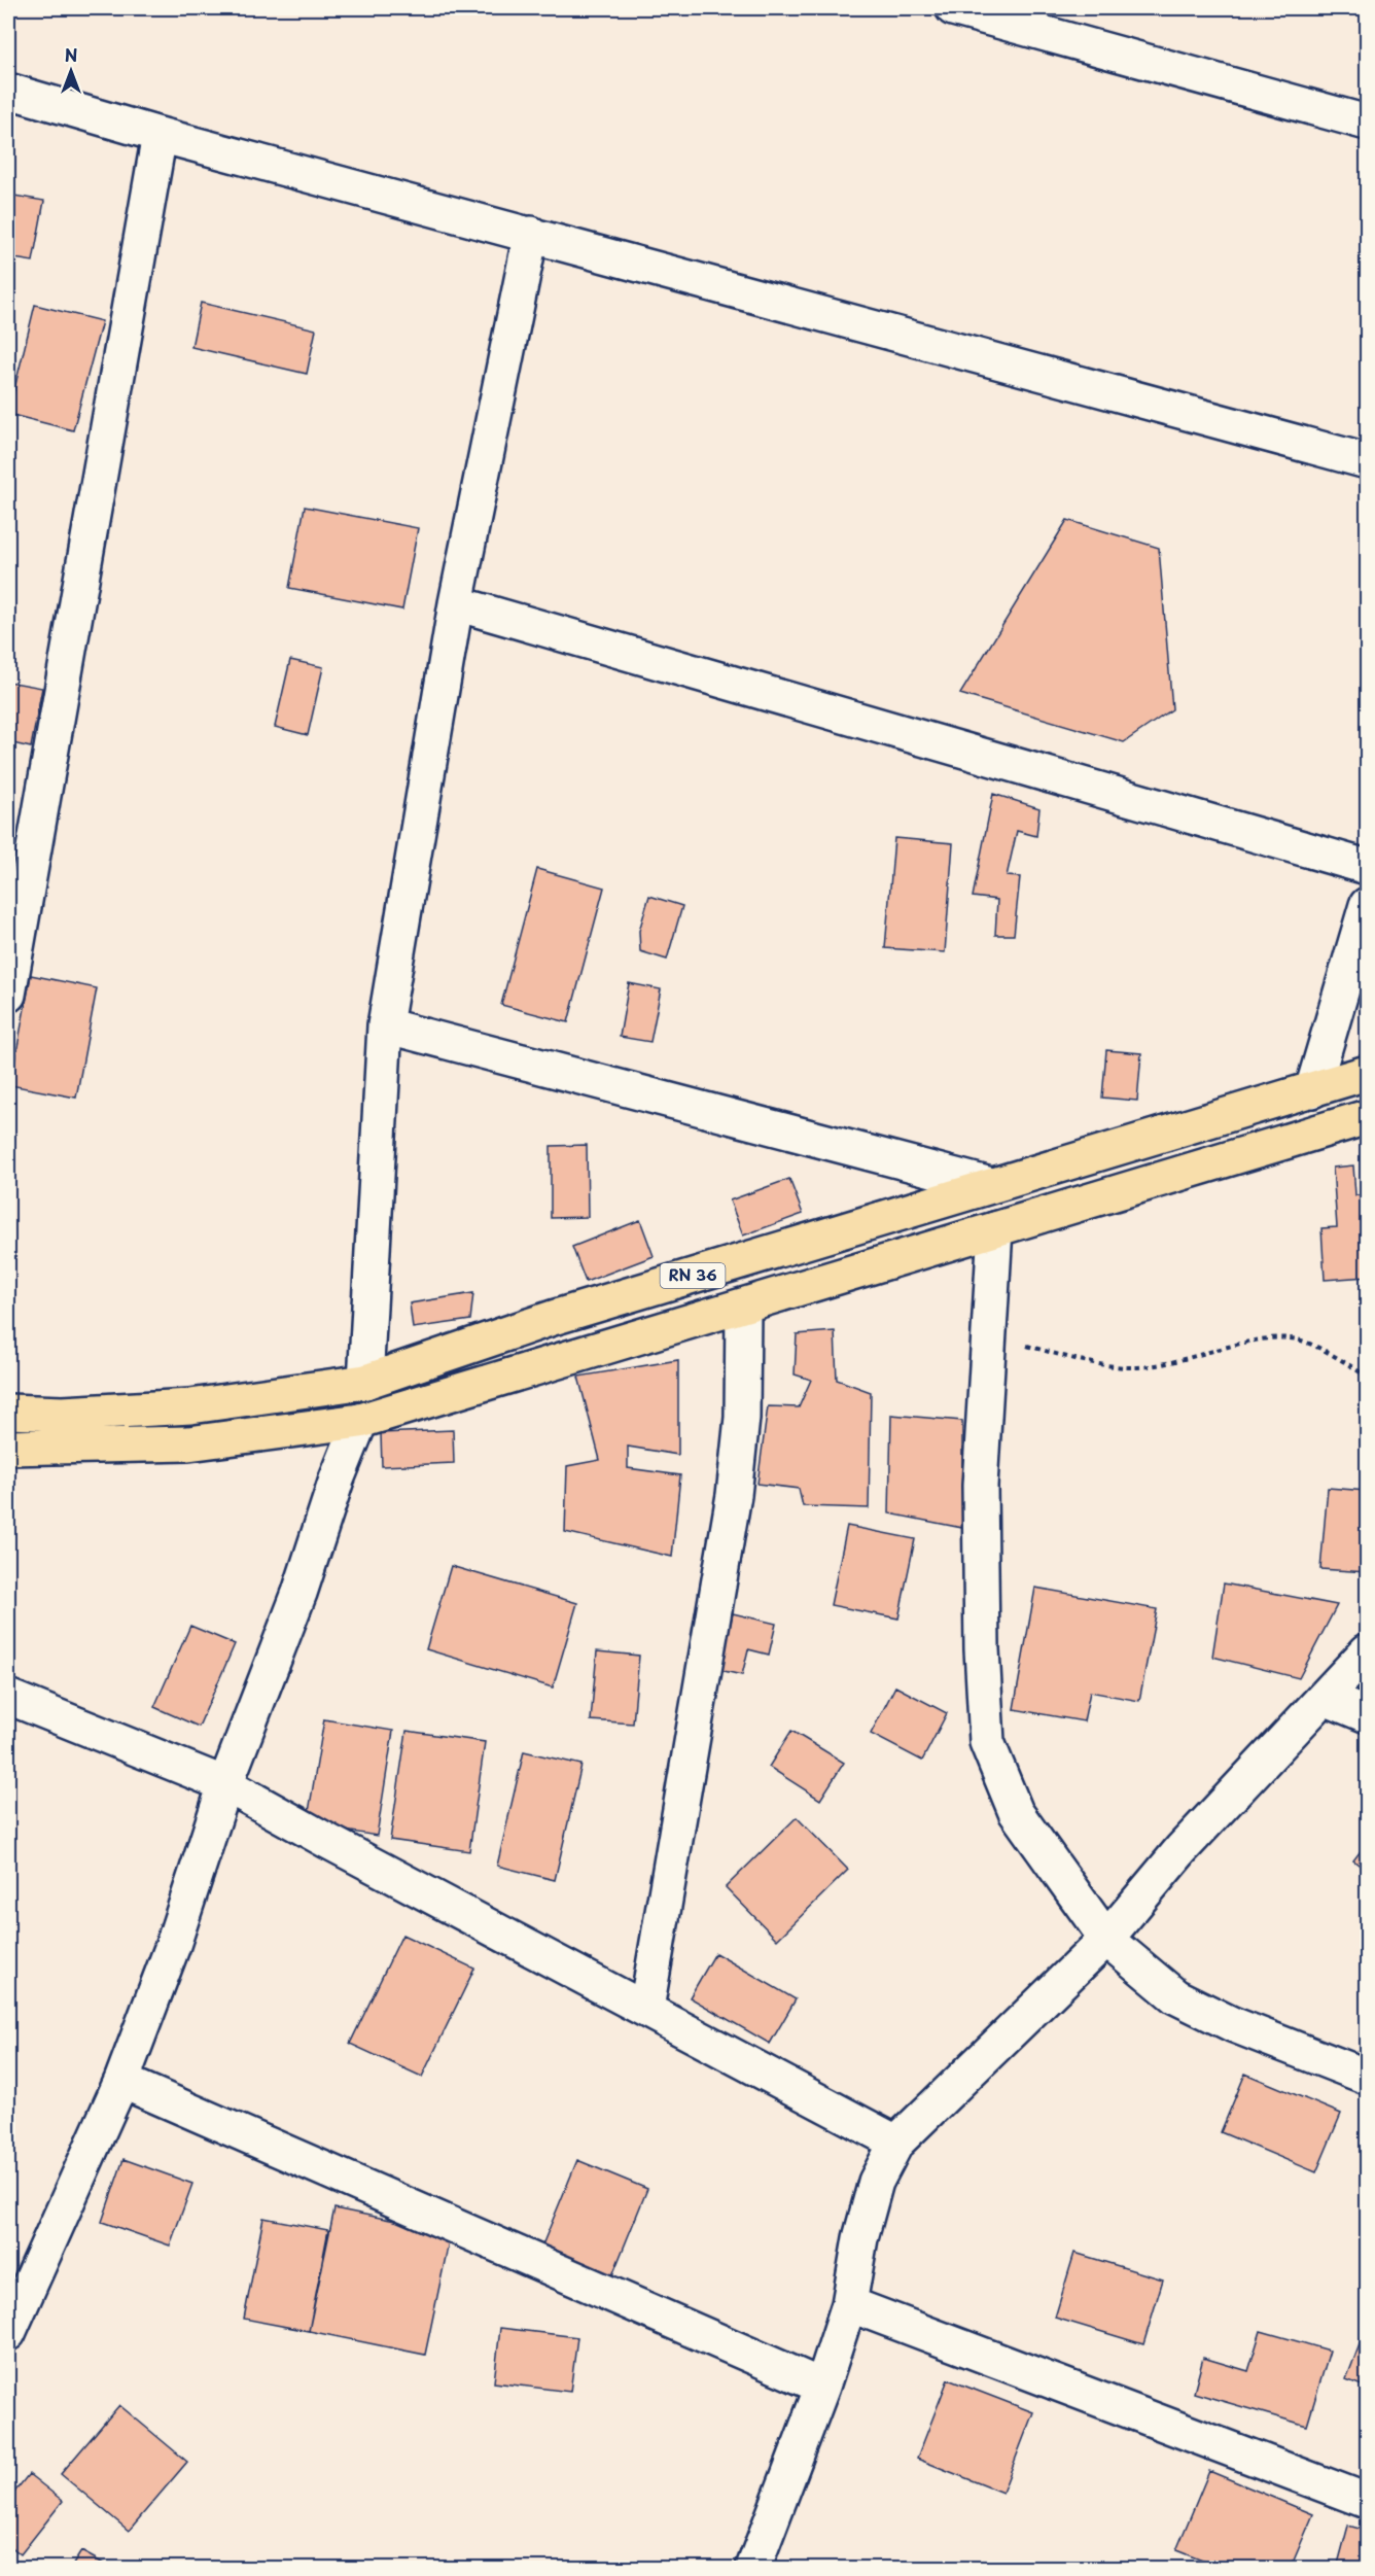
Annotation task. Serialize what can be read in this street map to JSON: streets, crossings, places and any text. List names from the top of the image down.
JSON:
{
  "streets": {
    "main road": ["RN 36"]
  },
  "north": "top"
}
